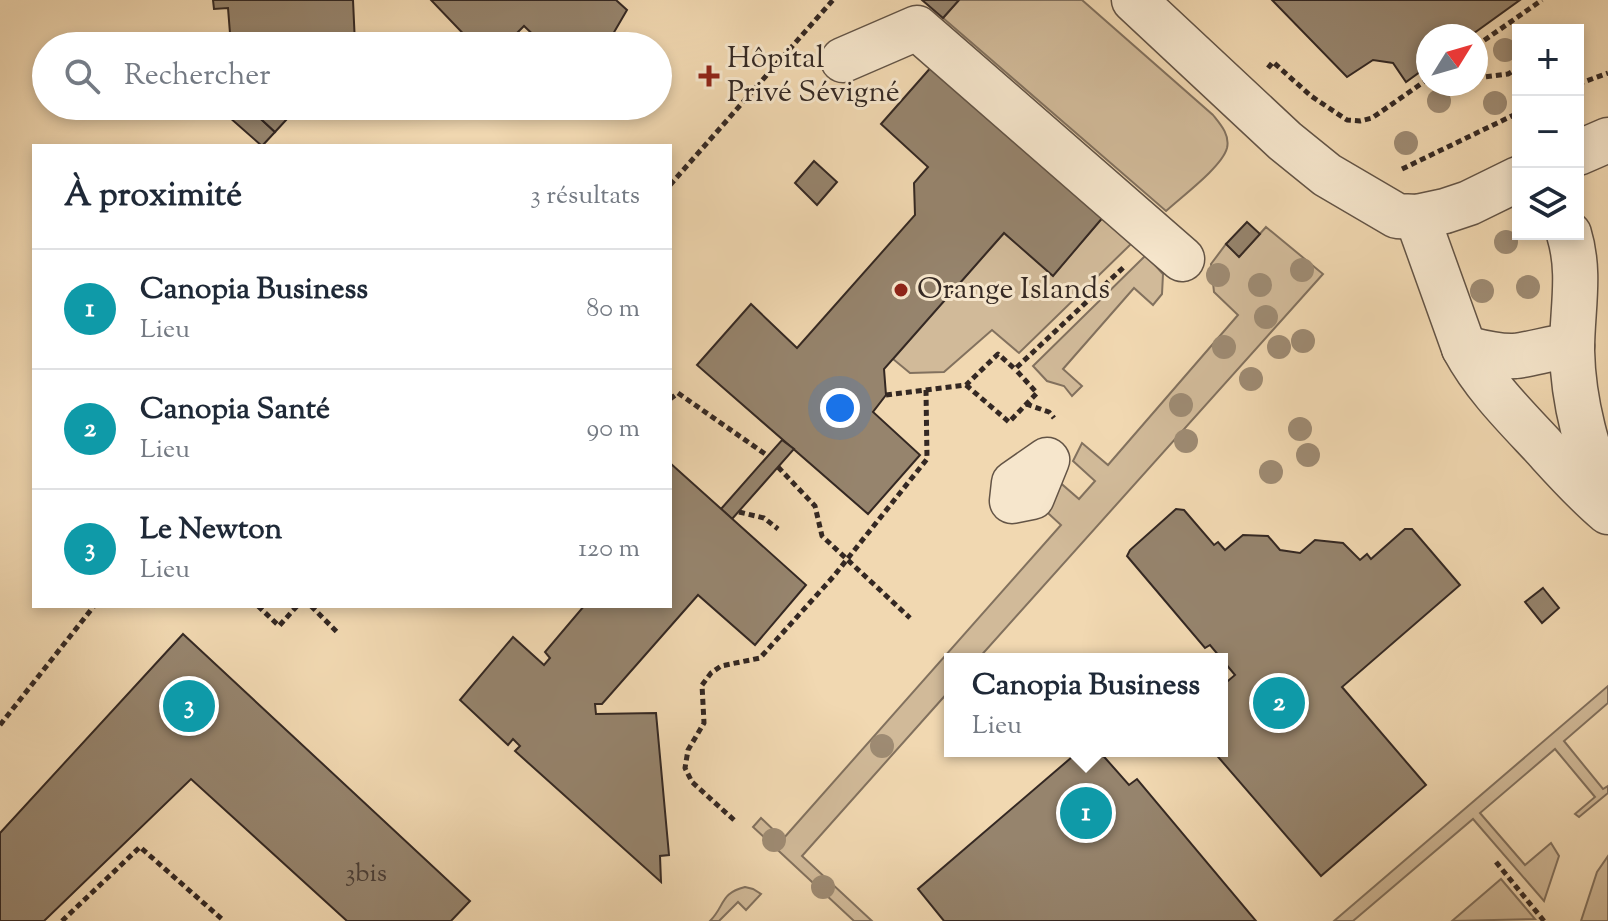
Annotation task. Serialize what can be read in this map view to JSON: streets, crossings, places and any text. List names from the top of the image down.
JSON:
{
  "places": {
    "health": ["Hôpital Privé Sévigné"],
    "other": ["Orange Islands"]
  },
  "house_numbers": ["3bis"],
  "north": "top right",
  "page": {
    "map_buttons": ["+", "−"],
    "search": "Rechercher",
    "heading": ["À proximité", "3 résultats"],
    "list": [
      {
        "mark": "1",
        "name": "Canopia Business",
        "note": "Lieu",
        "value": "80 m"
      },
      {
        "mark": "2",
        "name": "Canopia Santé",
        "note": "Lieu",
        "value": "90 m"
      },
      {
        "mark": "3",
        "name": "Le Newton",
        "note": "Lieu",
        "value": "120 m"
      }
    ],
    "popup": ["Canopia Business", "Lieu"],
    "pins": ["2", "3", "1"]
  }
}
